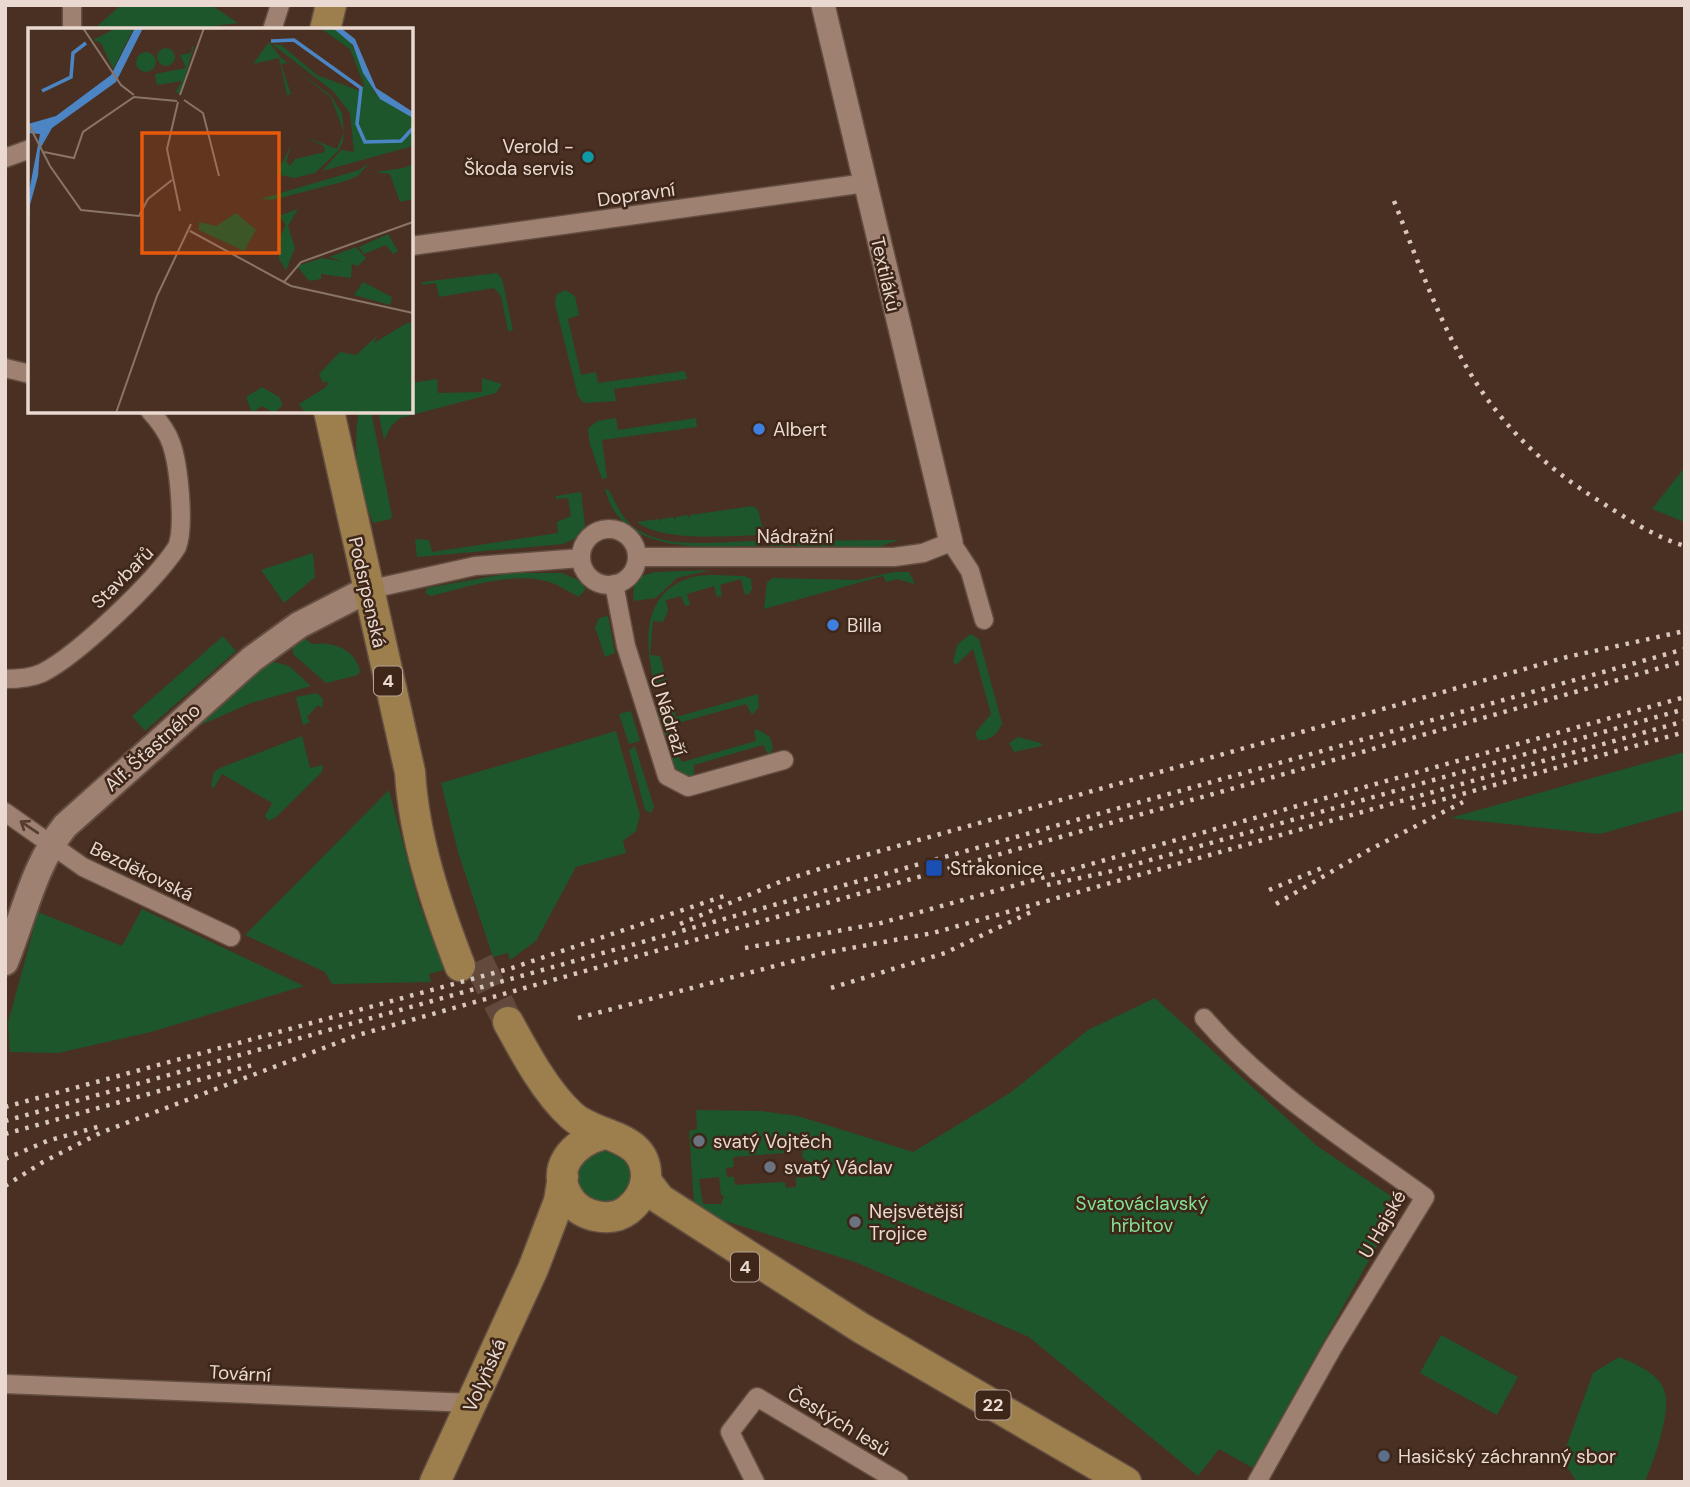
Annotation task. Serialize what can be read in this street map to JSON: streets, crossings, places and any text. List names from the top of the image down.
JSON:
{
  "streets": {
    "main road": [
      "Podsrpenská",
      "4",
      "Alf. Šťastného",
      "Volyňská",
      "22"
    ],
    "street": [
      "Dopravní",
      "Textiláků",
      "Nádražní",
      "Stavbařů",
      "U Nádraží",
      "Bezděkovská",
      "U Hajské",
      "Tovární",
      "Českých lesů"
    ]
  },
  "crossings": [
    ["Dopravní", "Textiláků"],
    ["Textiláků", "Nádražní"],
    ["Nádražní", "U Nádraží"],
    ["Podsrpenská", "Alf. Šťastného"],
    ["4", "Volyňská"],
    ["4", "22"],
    ["Alf. Šťastného", "Bezděkovská"],
    ["Tovární", "Volyňská"],
    ["Volyňská", "22"]
  ],
  "parks": ["Svatováclavský hřbitov"],
  "places": {
    "other": [
      "Verold - Škoda servis",
      "Albert",
      "Billa",
      "svatý Vojtěch",
      "svatý Václav",
      "Nejsvětější Trojice",
      "Hasičský záchranný sbor"
    ],
    "transit": ["Strakonice"]
  }
}
